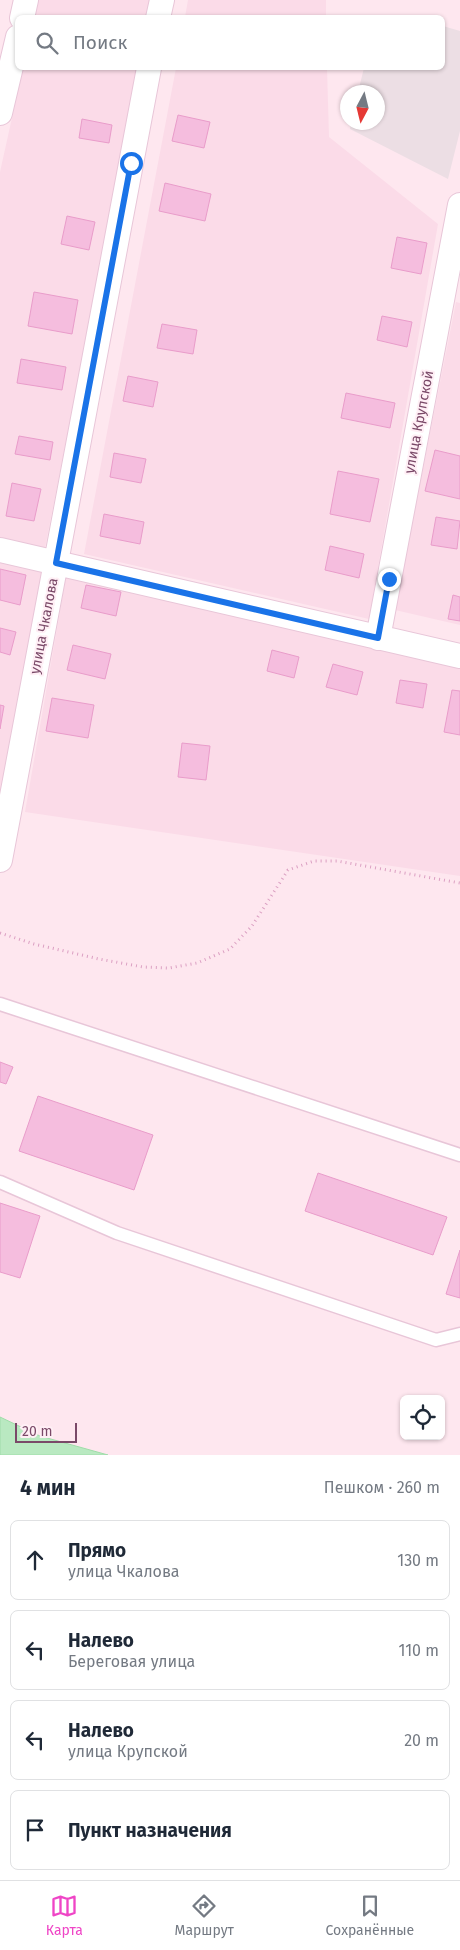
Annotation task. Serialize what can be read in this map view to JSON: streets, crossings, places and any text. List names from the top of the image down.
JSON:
{
  "streets": {
    "street": ["улица Крупской", "улица Чкалова"]
  },
  "scale_bar": "20 m",
  "north": "bottom",
  "page": {
    "search": "Поиск",
    "scale": "20 m",
    "heading": ["4 мин", "Пешком · 260 m"],
    "list": [
      ["Прямо", "улица Чкалова", "130 m"],
      ["Налево", "Береговая улица", "110 m"],
      ["Налево", "улица Крупской", "20 m"],
      "Пункт назначения"
    ],
    "nav": ["Карта", "Маршрут", "Сохранённые"]
  }
}
